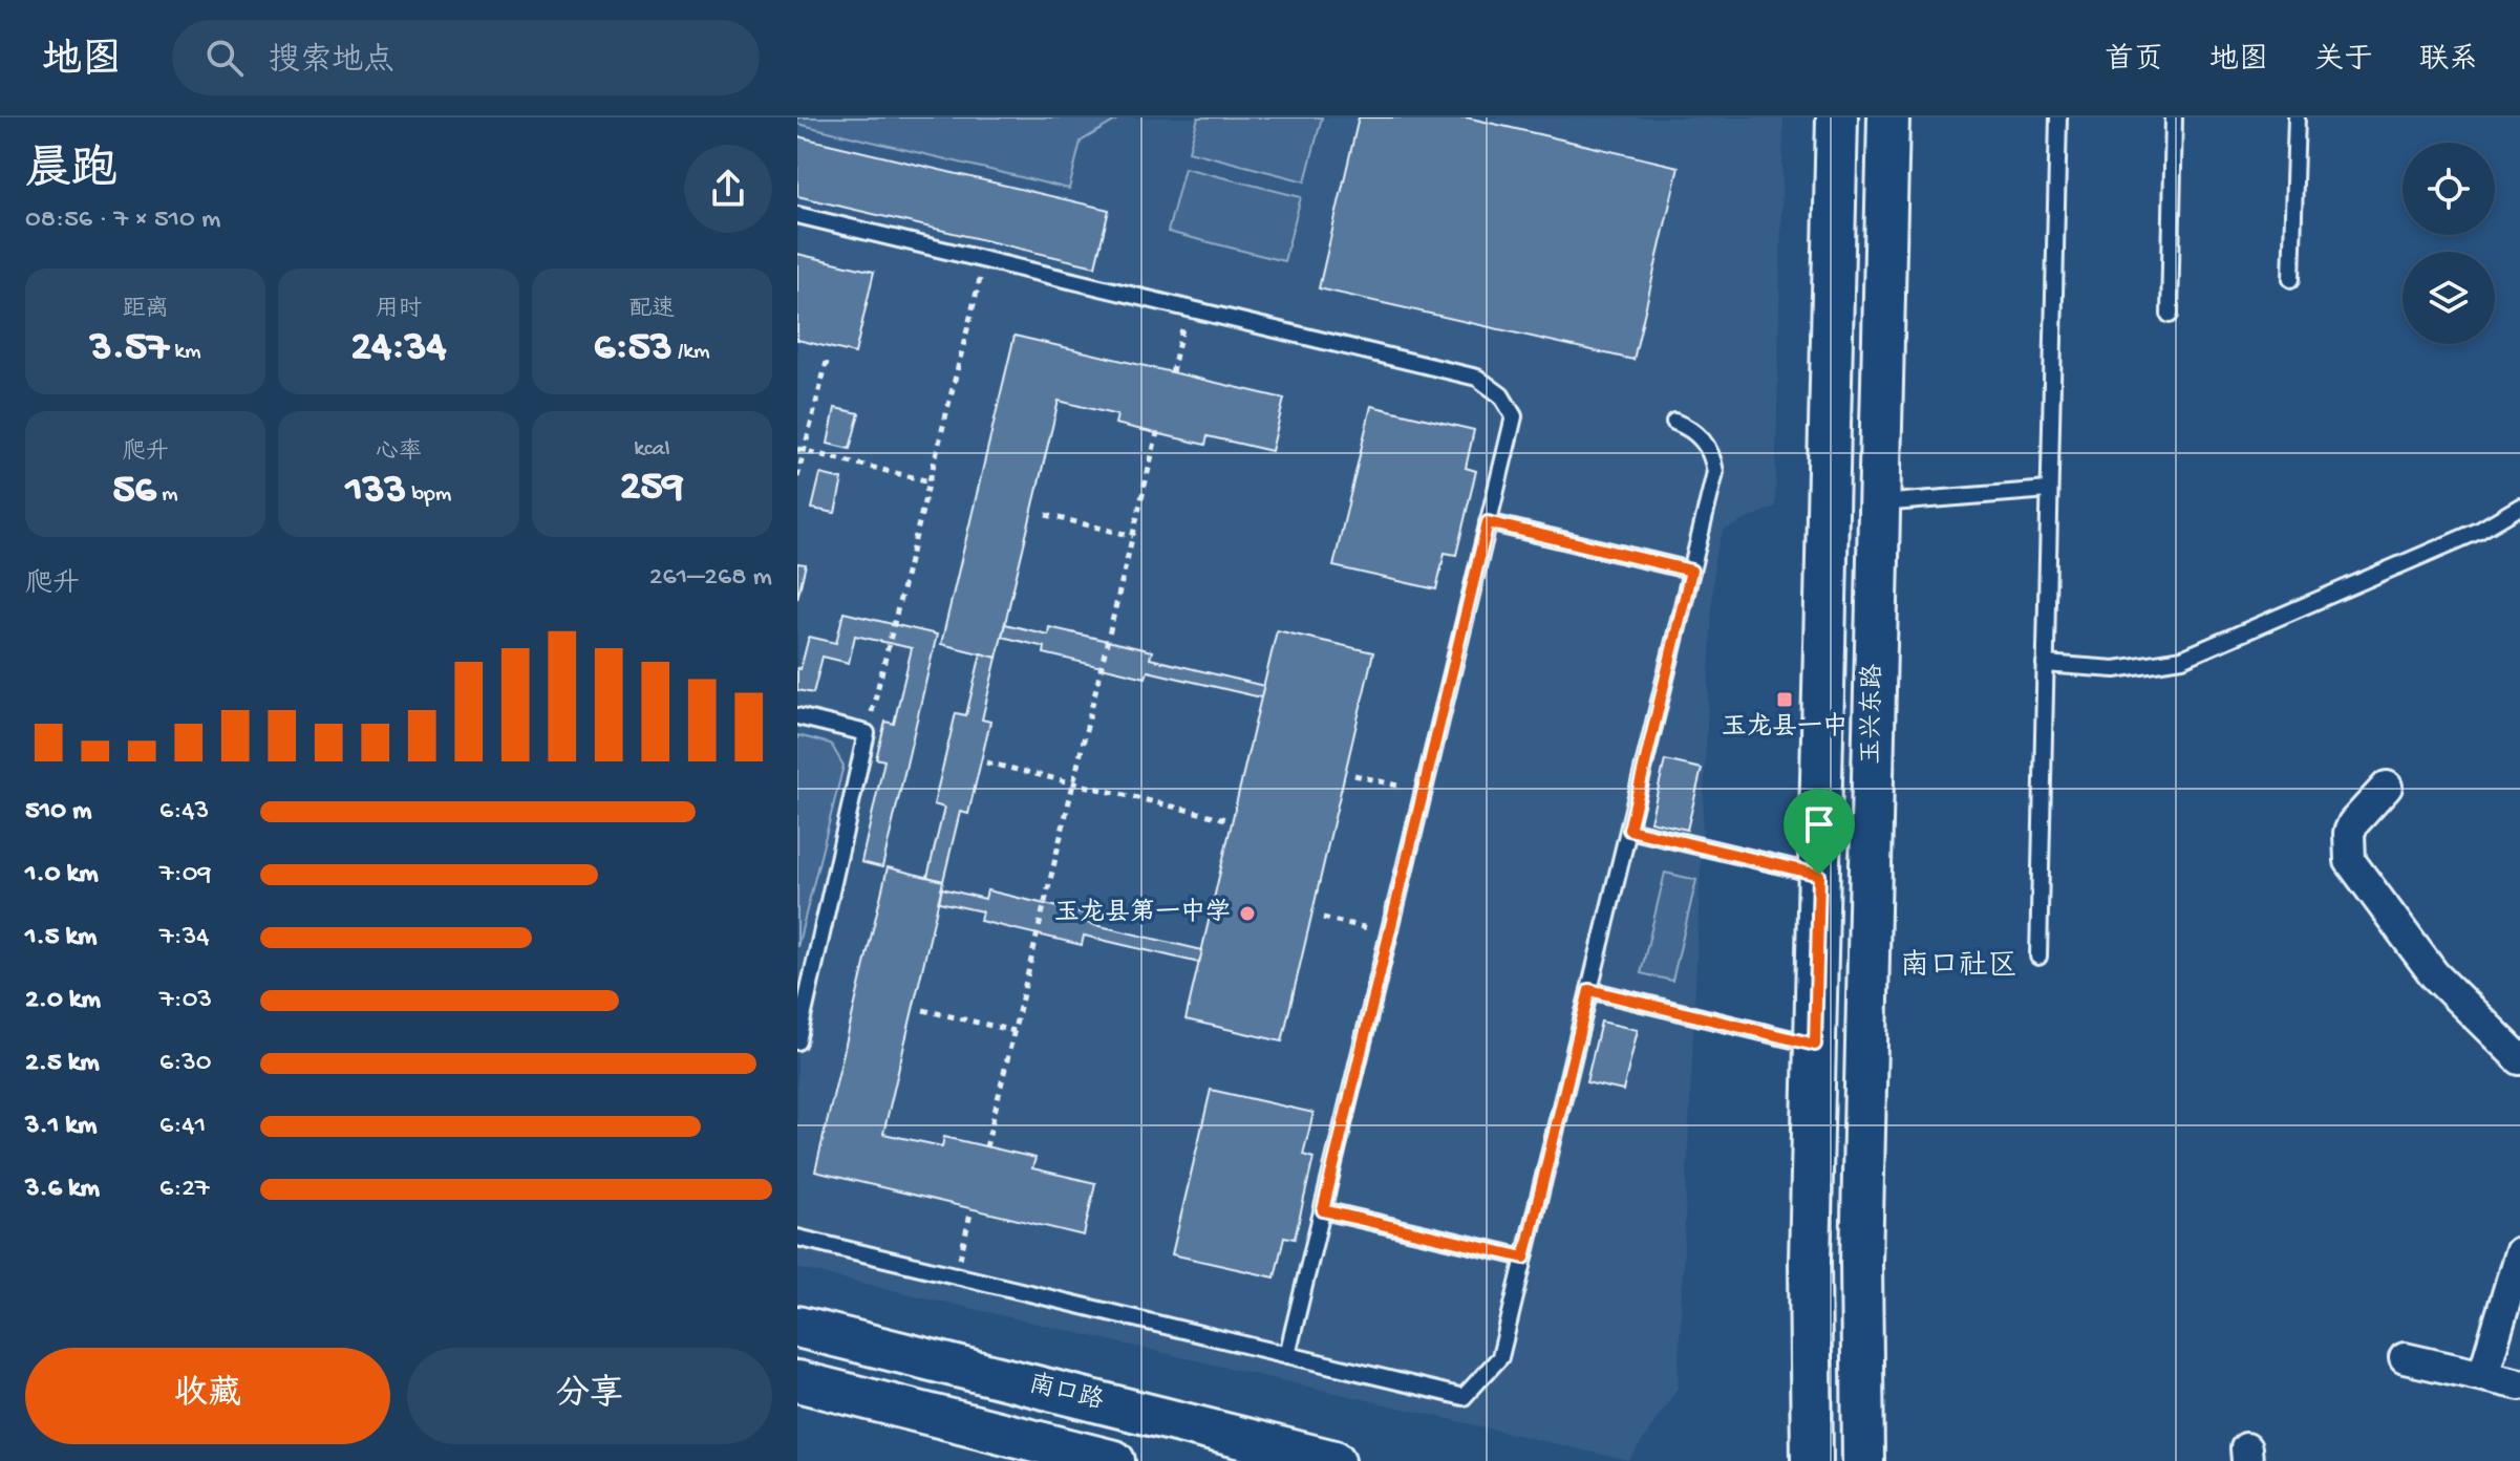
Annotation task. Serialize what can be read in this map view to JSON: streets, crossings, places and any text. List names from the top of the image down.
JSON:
{
  "streets": {
    "main road": ["玉兴东路", "南口路"]
  },
  "districts": ["南口社区"],
  "places": {
    "transit": ["玉龙县一中"],
    "other": ["玉龙县第一中学"]
  },
  "page": {
    "header": "地图",
    "search": "搜索地点",
    "nav": [
      "首页",
      "地图",
      "关于",
      "联系"
    ],
    "heading": ["晨跑", "08:56 · 7 × 510 m"],
    "stats": [
      ["距离", "3.57 km"],
      ["用时", "24:34"],
      ["配速", "6:53 /km"],
      ["爬升", "56 m"],
      ["心率", "133 bpm"],
      ["kcal", "259"]
    ],
    "chart": ["爬升", "261–268 m"],
    "list": [
      {
        "name": "510 m",
        "note": "6:43"
      },
      {
        "name": "1.0 km",
        "note": "7:09"
      },
      {
        "name": "1.5 km",
        "note": "7:34"
      },
      {
        "name": "2.0 km",
        "note": "7:03"
      },
      {
        "name": "2.5 km",
        "note": "6:30"
      },
      {
        "name": "3.1 km",
        "note": "6:41"
      },
      {
        "name": "3.6 km",
        "note": "6:27"
      }
    ],
    "buttons": ["收藏", "分享"]
  }
}
